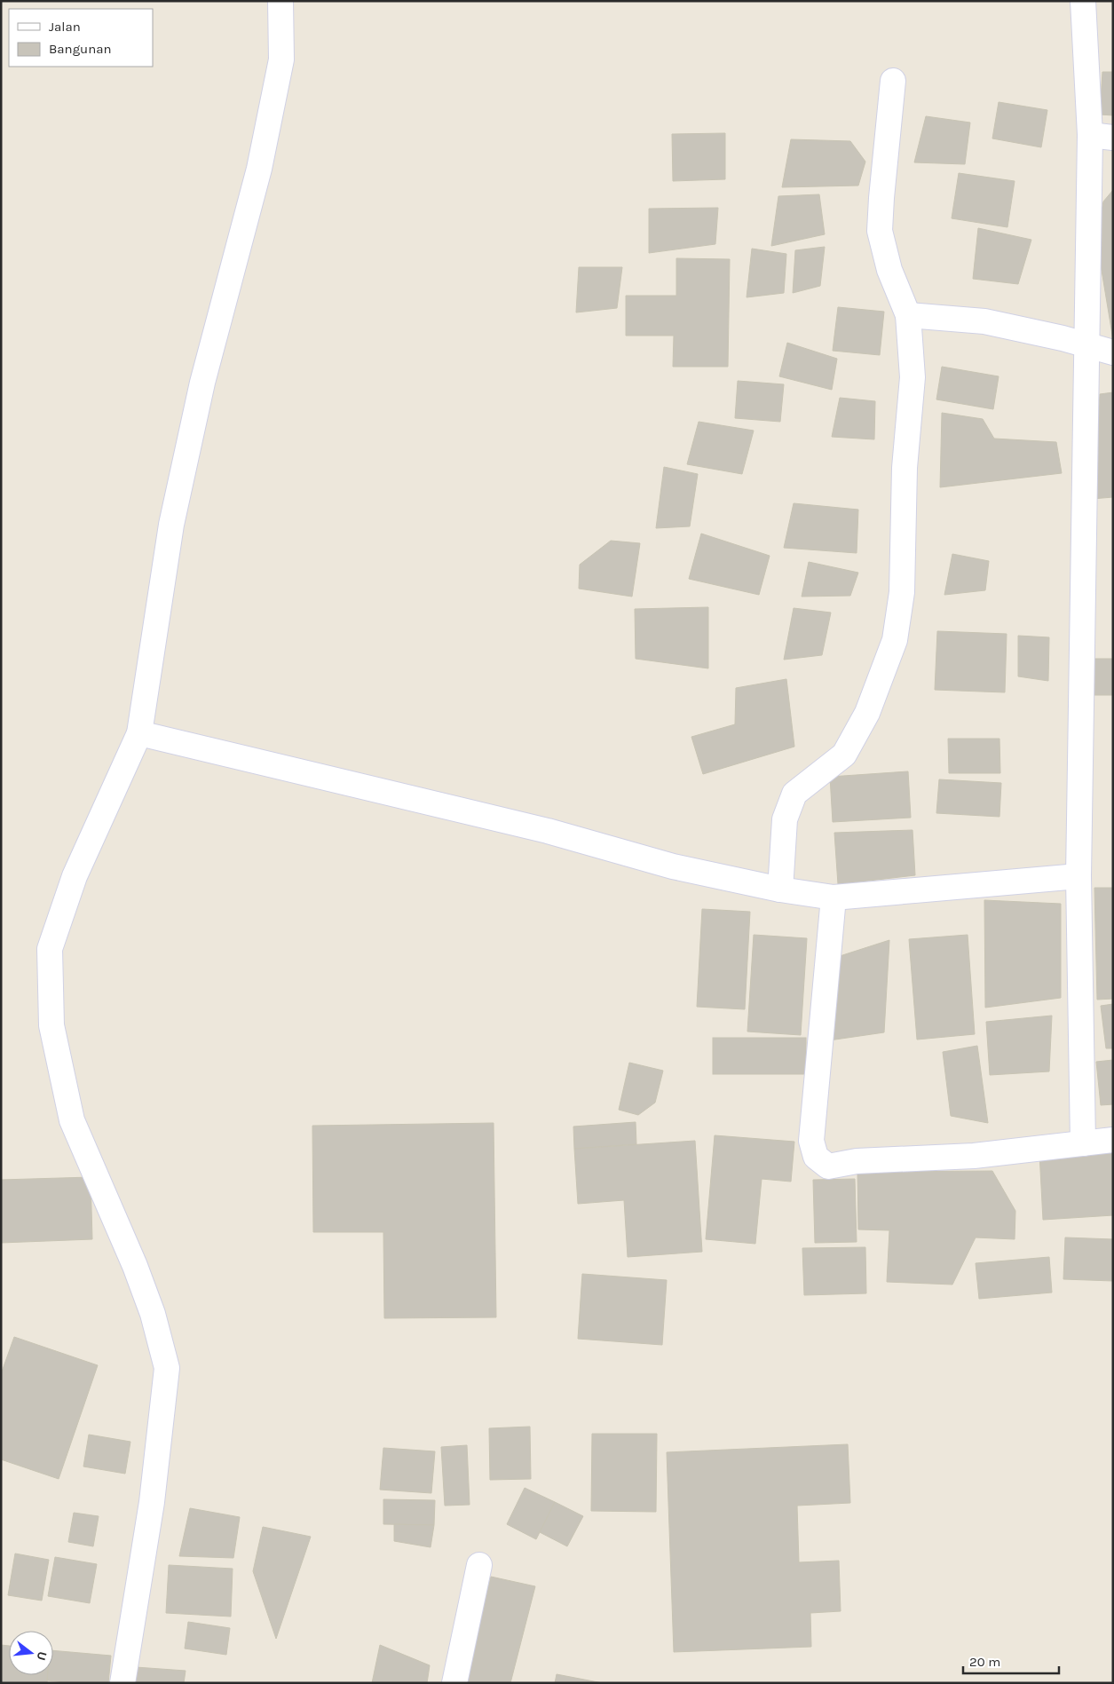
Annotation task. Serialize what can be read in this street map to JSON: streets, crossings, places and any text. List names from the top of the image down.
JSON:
{
  "legend": ["Jalan", "Bangunan"],
  "scale_bar": "20 m",
  "north": "right"
}
